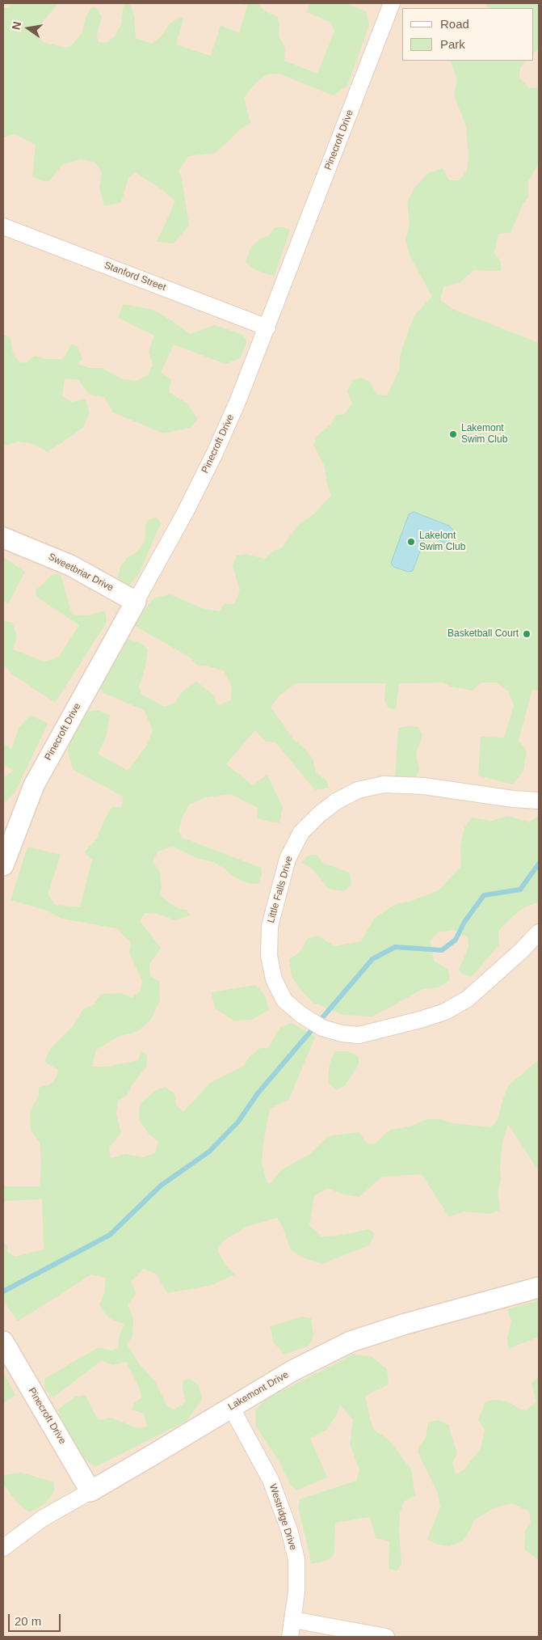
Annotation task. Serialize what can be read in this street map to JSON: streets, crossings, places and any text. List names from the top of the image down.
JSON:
{
  "streets": {
    "street": [
      "Pinecroft Drive",
      "Stanford Street",
      "Sweetbriar Drive",
      "Little Falls Drive",
      "Lakemont Drive",
      "Westridge Drive"
    ]
  },
  "crossings": [
    ["Pinecroft Drive", "Stanford Street"],
    ["Pinecroft Drive", "Sweetbriar Drive"],
    ["Pinecroft Drive", "Lakemont Drive"],
    ["Lakemont Drive", "Westridge Drive"]
  ],
  "places": ["Lakemont Swim Club", "Lakelont Swim Club", "Basketball Court"],
  "legend": ["Road", "Park"],
  "scale_bar": "20 m",
  "north": "left"
}
